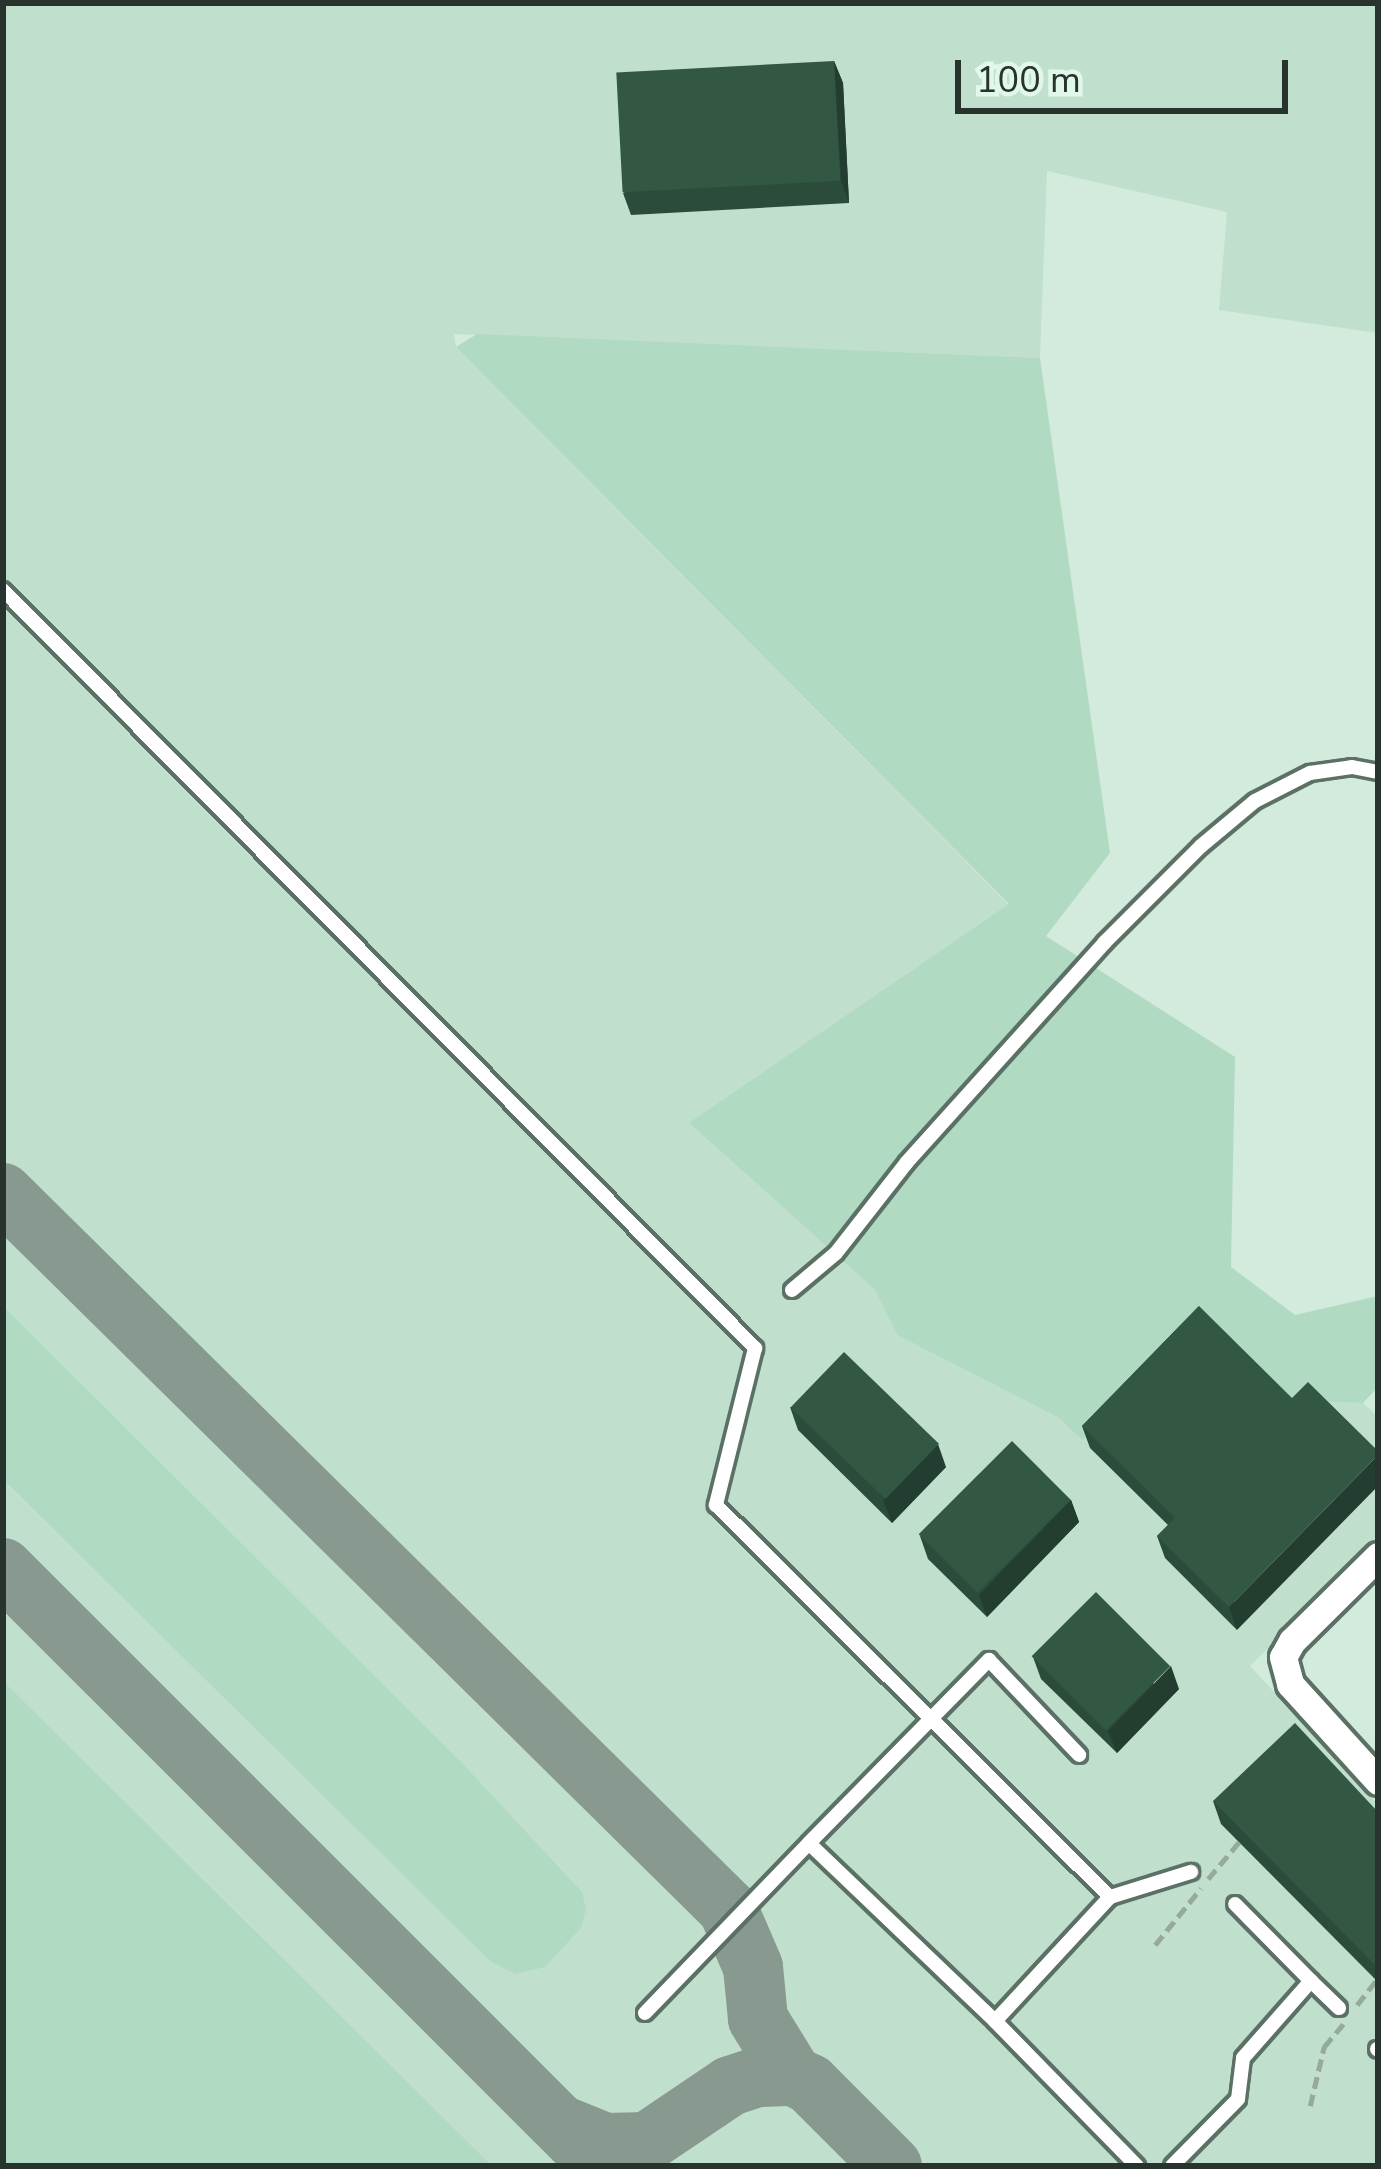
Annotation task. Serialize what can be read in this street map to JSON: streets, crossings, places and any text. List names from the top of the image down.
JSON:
{
  "scale_bar": "100 m"
}
